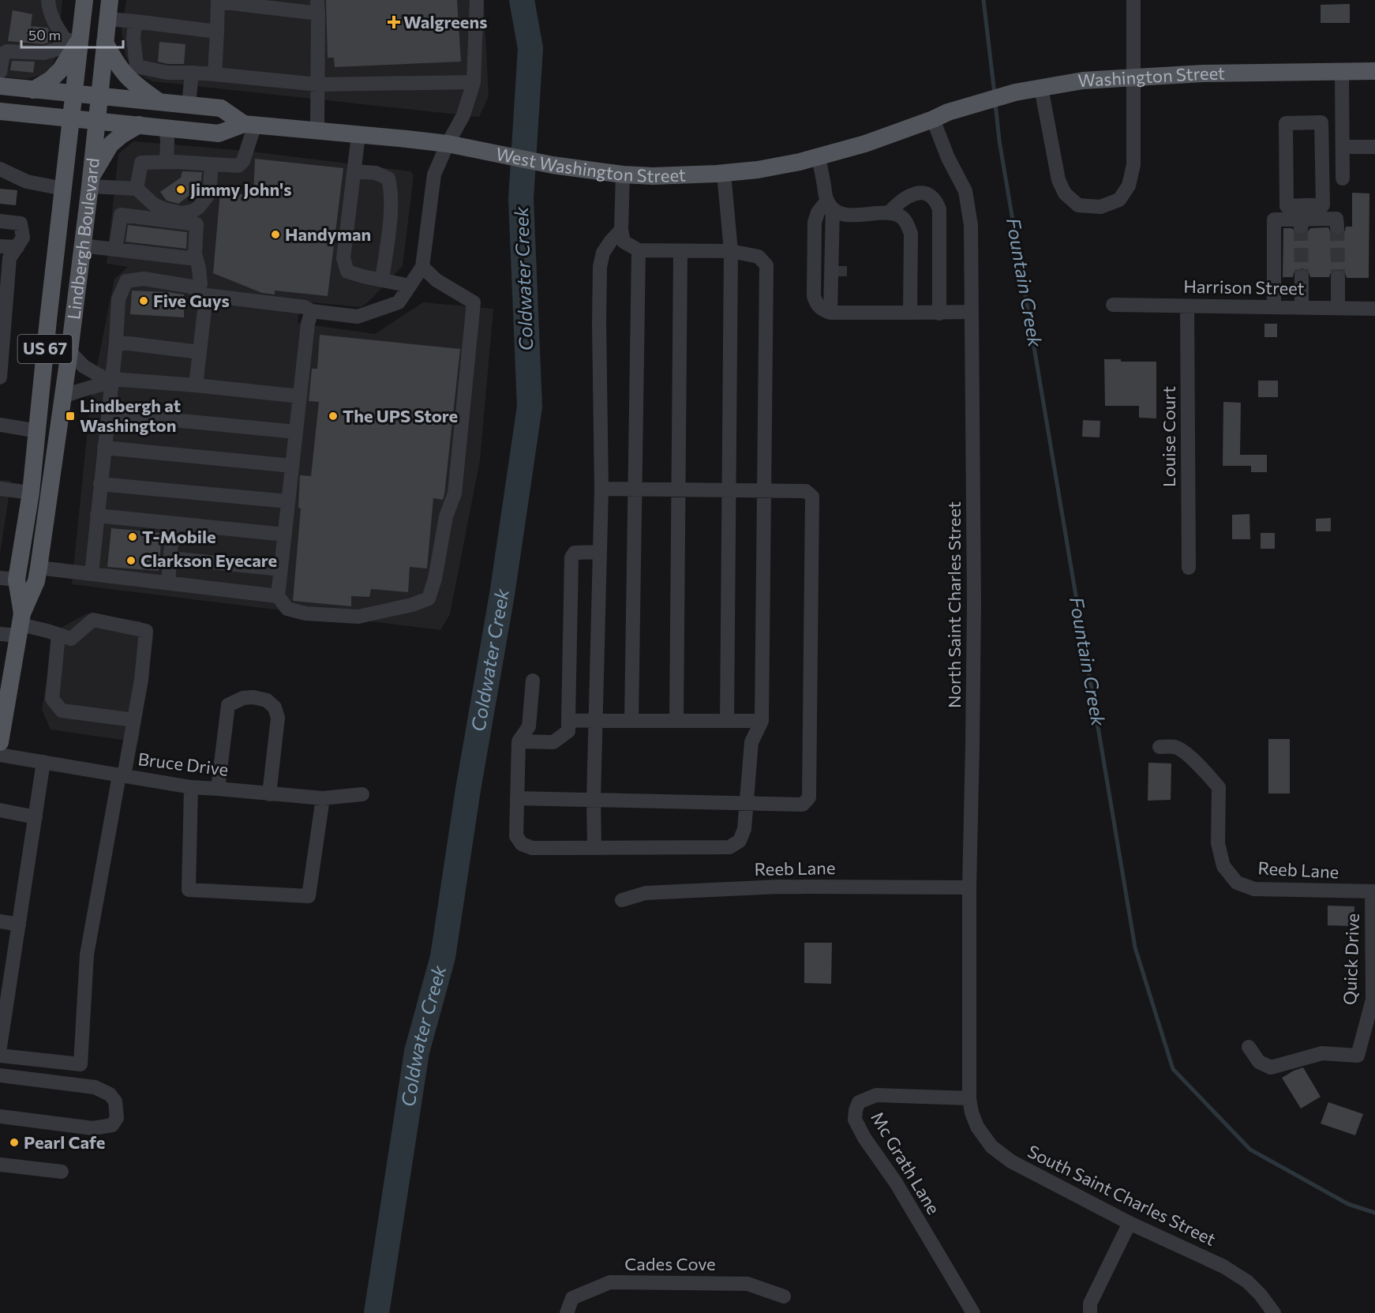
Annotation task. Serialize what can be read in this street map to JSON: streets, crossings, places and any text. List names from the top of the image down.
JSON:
{
  "streets": {
    "main road": [
      "Washington Street",
      "West Washington Street",
      "Lindbergh Boulevard",
      "US 67"
    ],
    "street": [
      "Harrison Street",
      "Louise Court",
      "North Saint Charles Street",
      "Bruce Drive",
      "Reeb Lane",
      "Quick Drive",
      "Mc Grath Lane",
      "South Saint Charles Street",
      "Cades Cove"
    ]
  },
  "crossings": [
    ["Washington Street", "West Washington Street"],
    ["Washington Street", "North Saint Charles Street"],
    ["West Washington Street", "Lindbergh Boulevard"],
    ["West Washington Street", "North Saint Charles Street"],
    ["Lindbergh Boulevard", "US 67"],
    ["Harrison Street", "Louise Court"],
    ["North Saint Charles Street", "Reeb Lane"],
    ["North Saint Charles Street", "Mc Grath Lane"],
    ["North Saint Charles Street", "South Saint Charles Street"],
    ["Reeb Lane", "Quick Drive"],
    ["Mc Grath Lane", "South Saint Charles Street"]
  ],
  "water": ["Coldwater Creek", "Fountain Creek"],
  "places": {
    "health": ["Walgreens"],
    "other": [
      "Jimmy John's",
      "Handyman",
      "Five Guys",
      "The UPS Store",
      "T-Mobile",
      "Clarkson Eyecare",
      "Pearl Cafe"
    ],
    "transit": ["Lindbergh at Washington"]
  },
  "scale_bar": "50 m"
}
